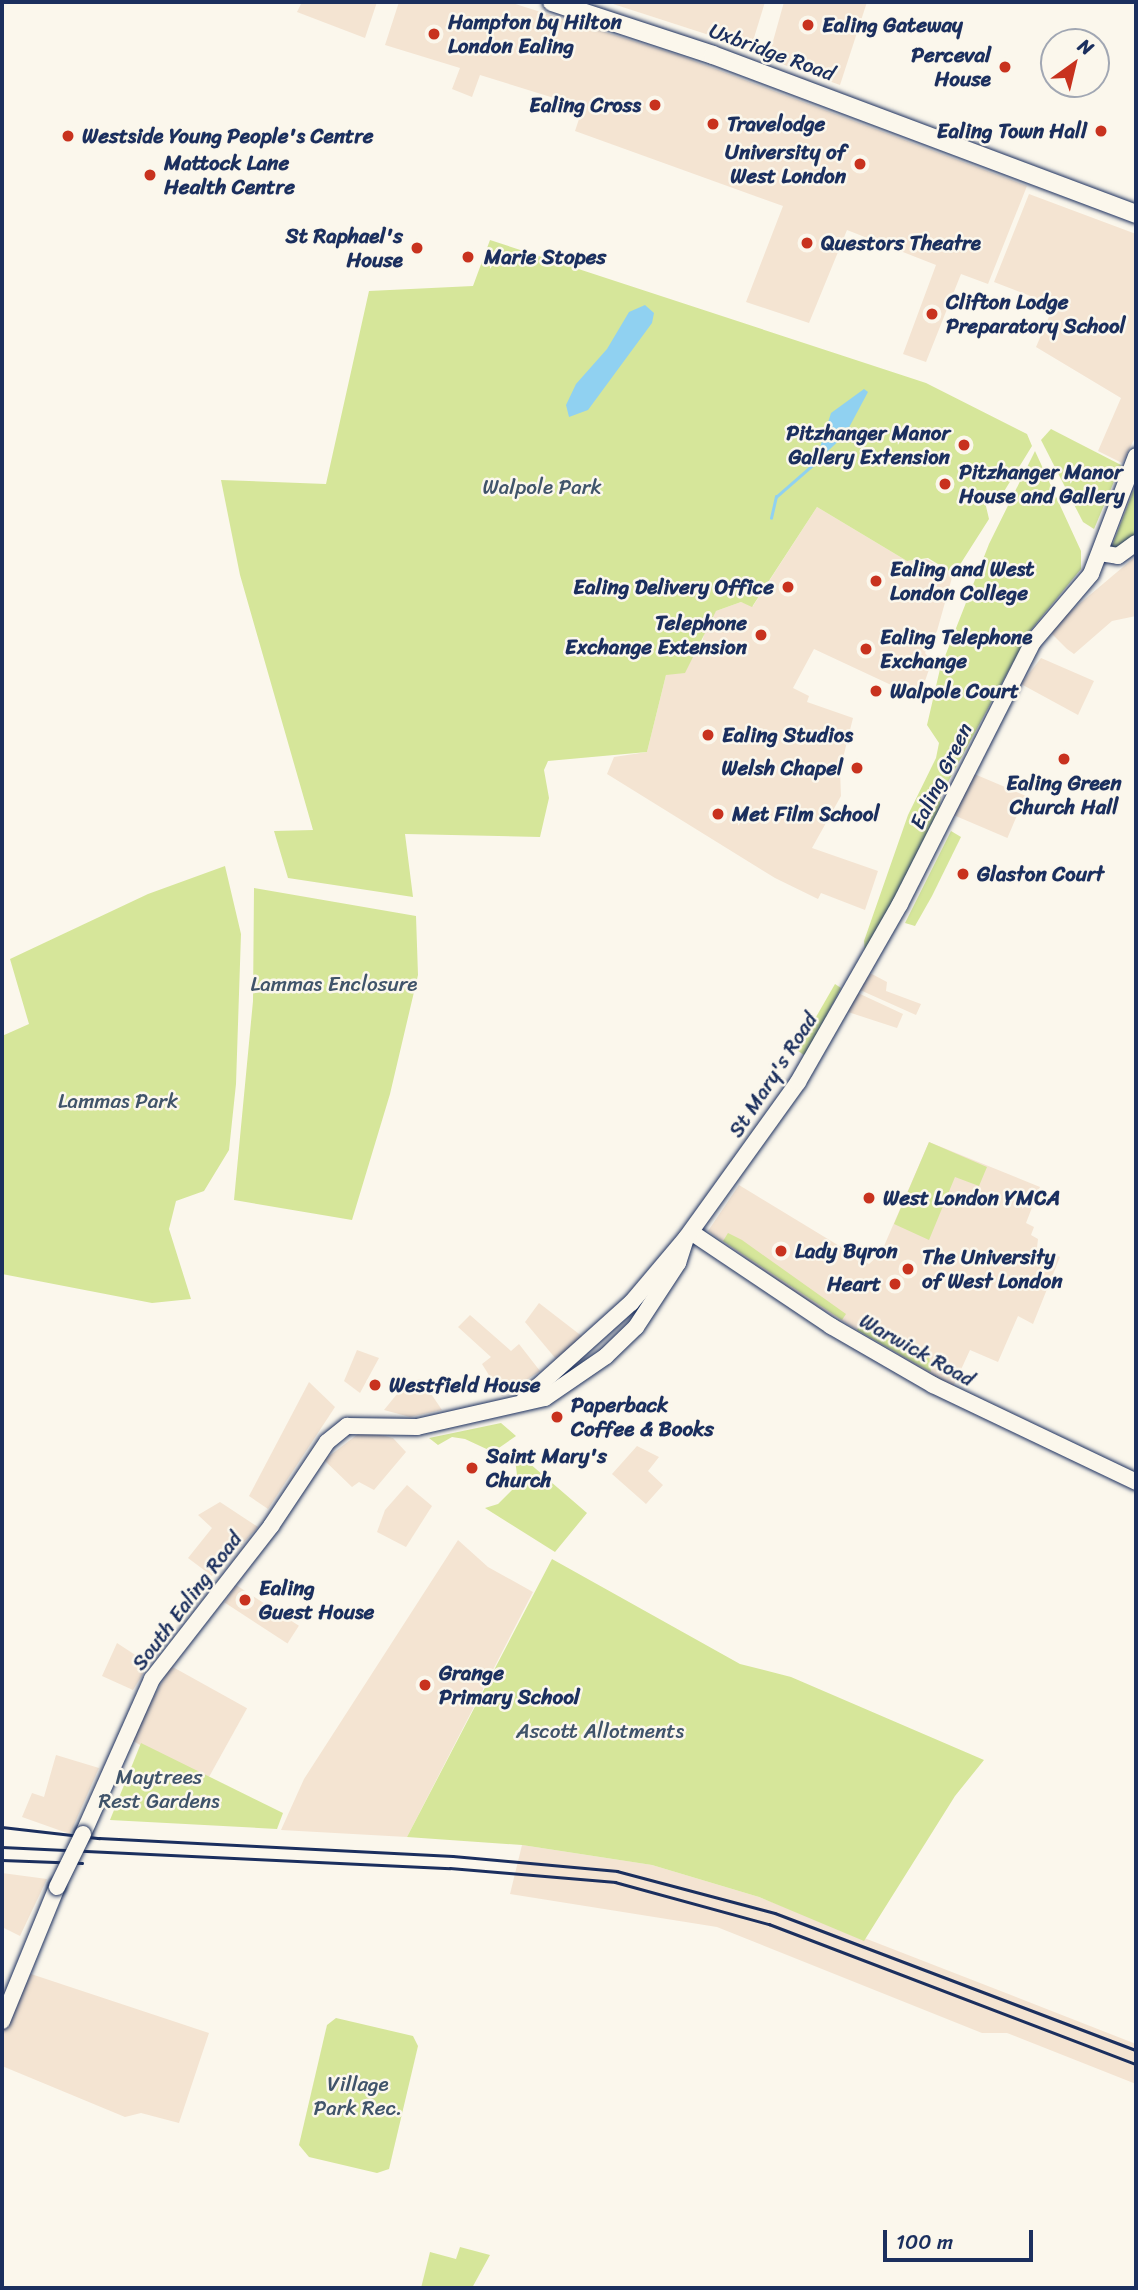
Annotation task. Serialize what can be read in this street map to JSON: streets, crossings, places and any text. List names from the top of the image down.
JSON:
{
  "streets": {
    "main road": [
      "Uxbridge Road",
      "Ealing Green",
      "St Mary's Road",
      "Warwick Road",
      "South Ealing Road"
    ]
  },
  "crossings": [
    ["Ealing Green", "St Mary's Road"],
    ["St Mary's Road", "Warwick Road"],
    ["St Mary's Road", "South Ealing Road"]
  ],
  "parks": [
    "Walpole Park",
    "Lammas Enclosure",
    "Lammas Park",
    "Ascott Allotments",
    "Maytrees Rest Gardens",
    "Village Park Rec."
  ],
  "places": [
    "Ealing Gateway",
    "Hampton by Hilton London Ealing",
    "Perceval House",
    "Ealing Cross",
    "Travelodge",
    "Ealing Town Hall",
    "Westside Young People's Centre",
    "University of West London",
    "Mattock Lane Health Centre",
    "Questors Theatre",
    "St Raphael's House",
    "Marie Stopes",
    "Clifton Lodge Preparatory School",
    "Pitzhanger Manor Gallery Extension",
    "Pitzhanger Manor House and Gallery",
    "Ealing and West London College",
    "Ealing Delivery Office",
    "Telephone Exchange Extension",
    "Ealing Telephone Exchange",
    "Walpole Court",
    "Ealing Studios",
    "Ealing Green Church Hall",
    "Welsh Chapel",
    "Met Film School",
    "Glaston Court",
    "West London YMCA",
    "Lady Byron",
    "The University of West London",
    "Heart",
    "Westfield House",
    "Paperback Coffee & Books",
    "Saint Mary's Church",
    "Ealing Guest House",
    "Grange Primary School"
  ],
  "scale_bar": "100 m",
  "north": "top right"
}
